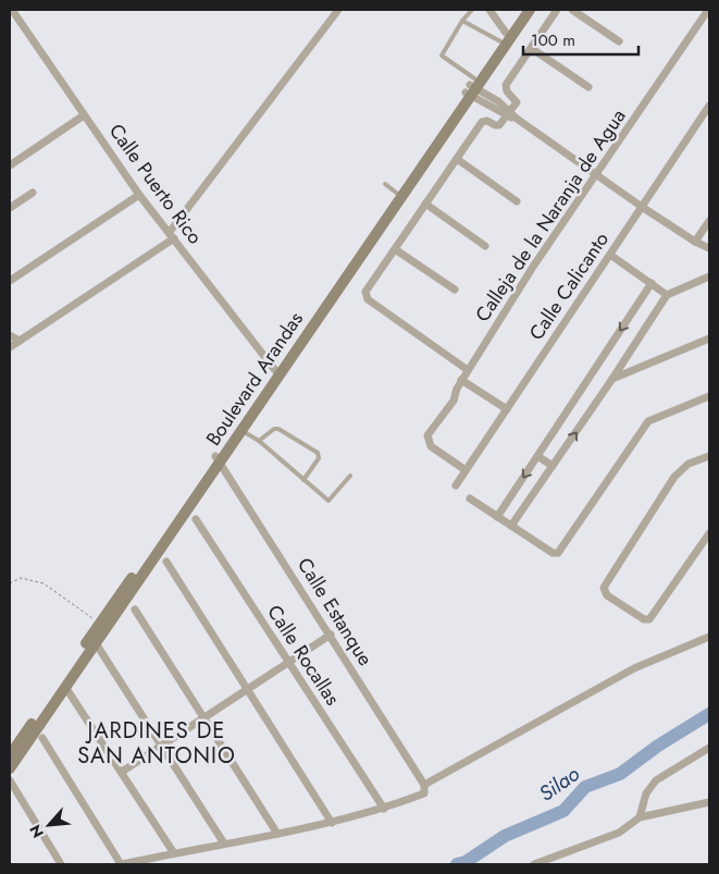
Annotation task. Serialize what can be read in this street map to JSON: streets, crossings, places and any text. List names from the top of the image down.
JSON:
{
  "streets": {
    "main road": ["Boulevard Arandas"],
    "street": [
      "Calle Puerto Rico",
      "Calleja de la Naranja de Agua",
      "Calle Calicanto",
      "Calle Estanque",
      "Calle Rocallas"
    ]
  },
  "crossings": [
    ["Calle Puerto Rico", "Boulevard Arandas"],
    ["Calleja de la Naranja de Agua", "Calle Calicanto"],
    ["Boulevard Arandas", "Calle Estanque"]
  ],
  "districts": ["JARDINES DE SAN ANTONIO"],
  "water": ["Silao"],
  "scale_bar": "100 m",
  "north": "bottom left"
}
